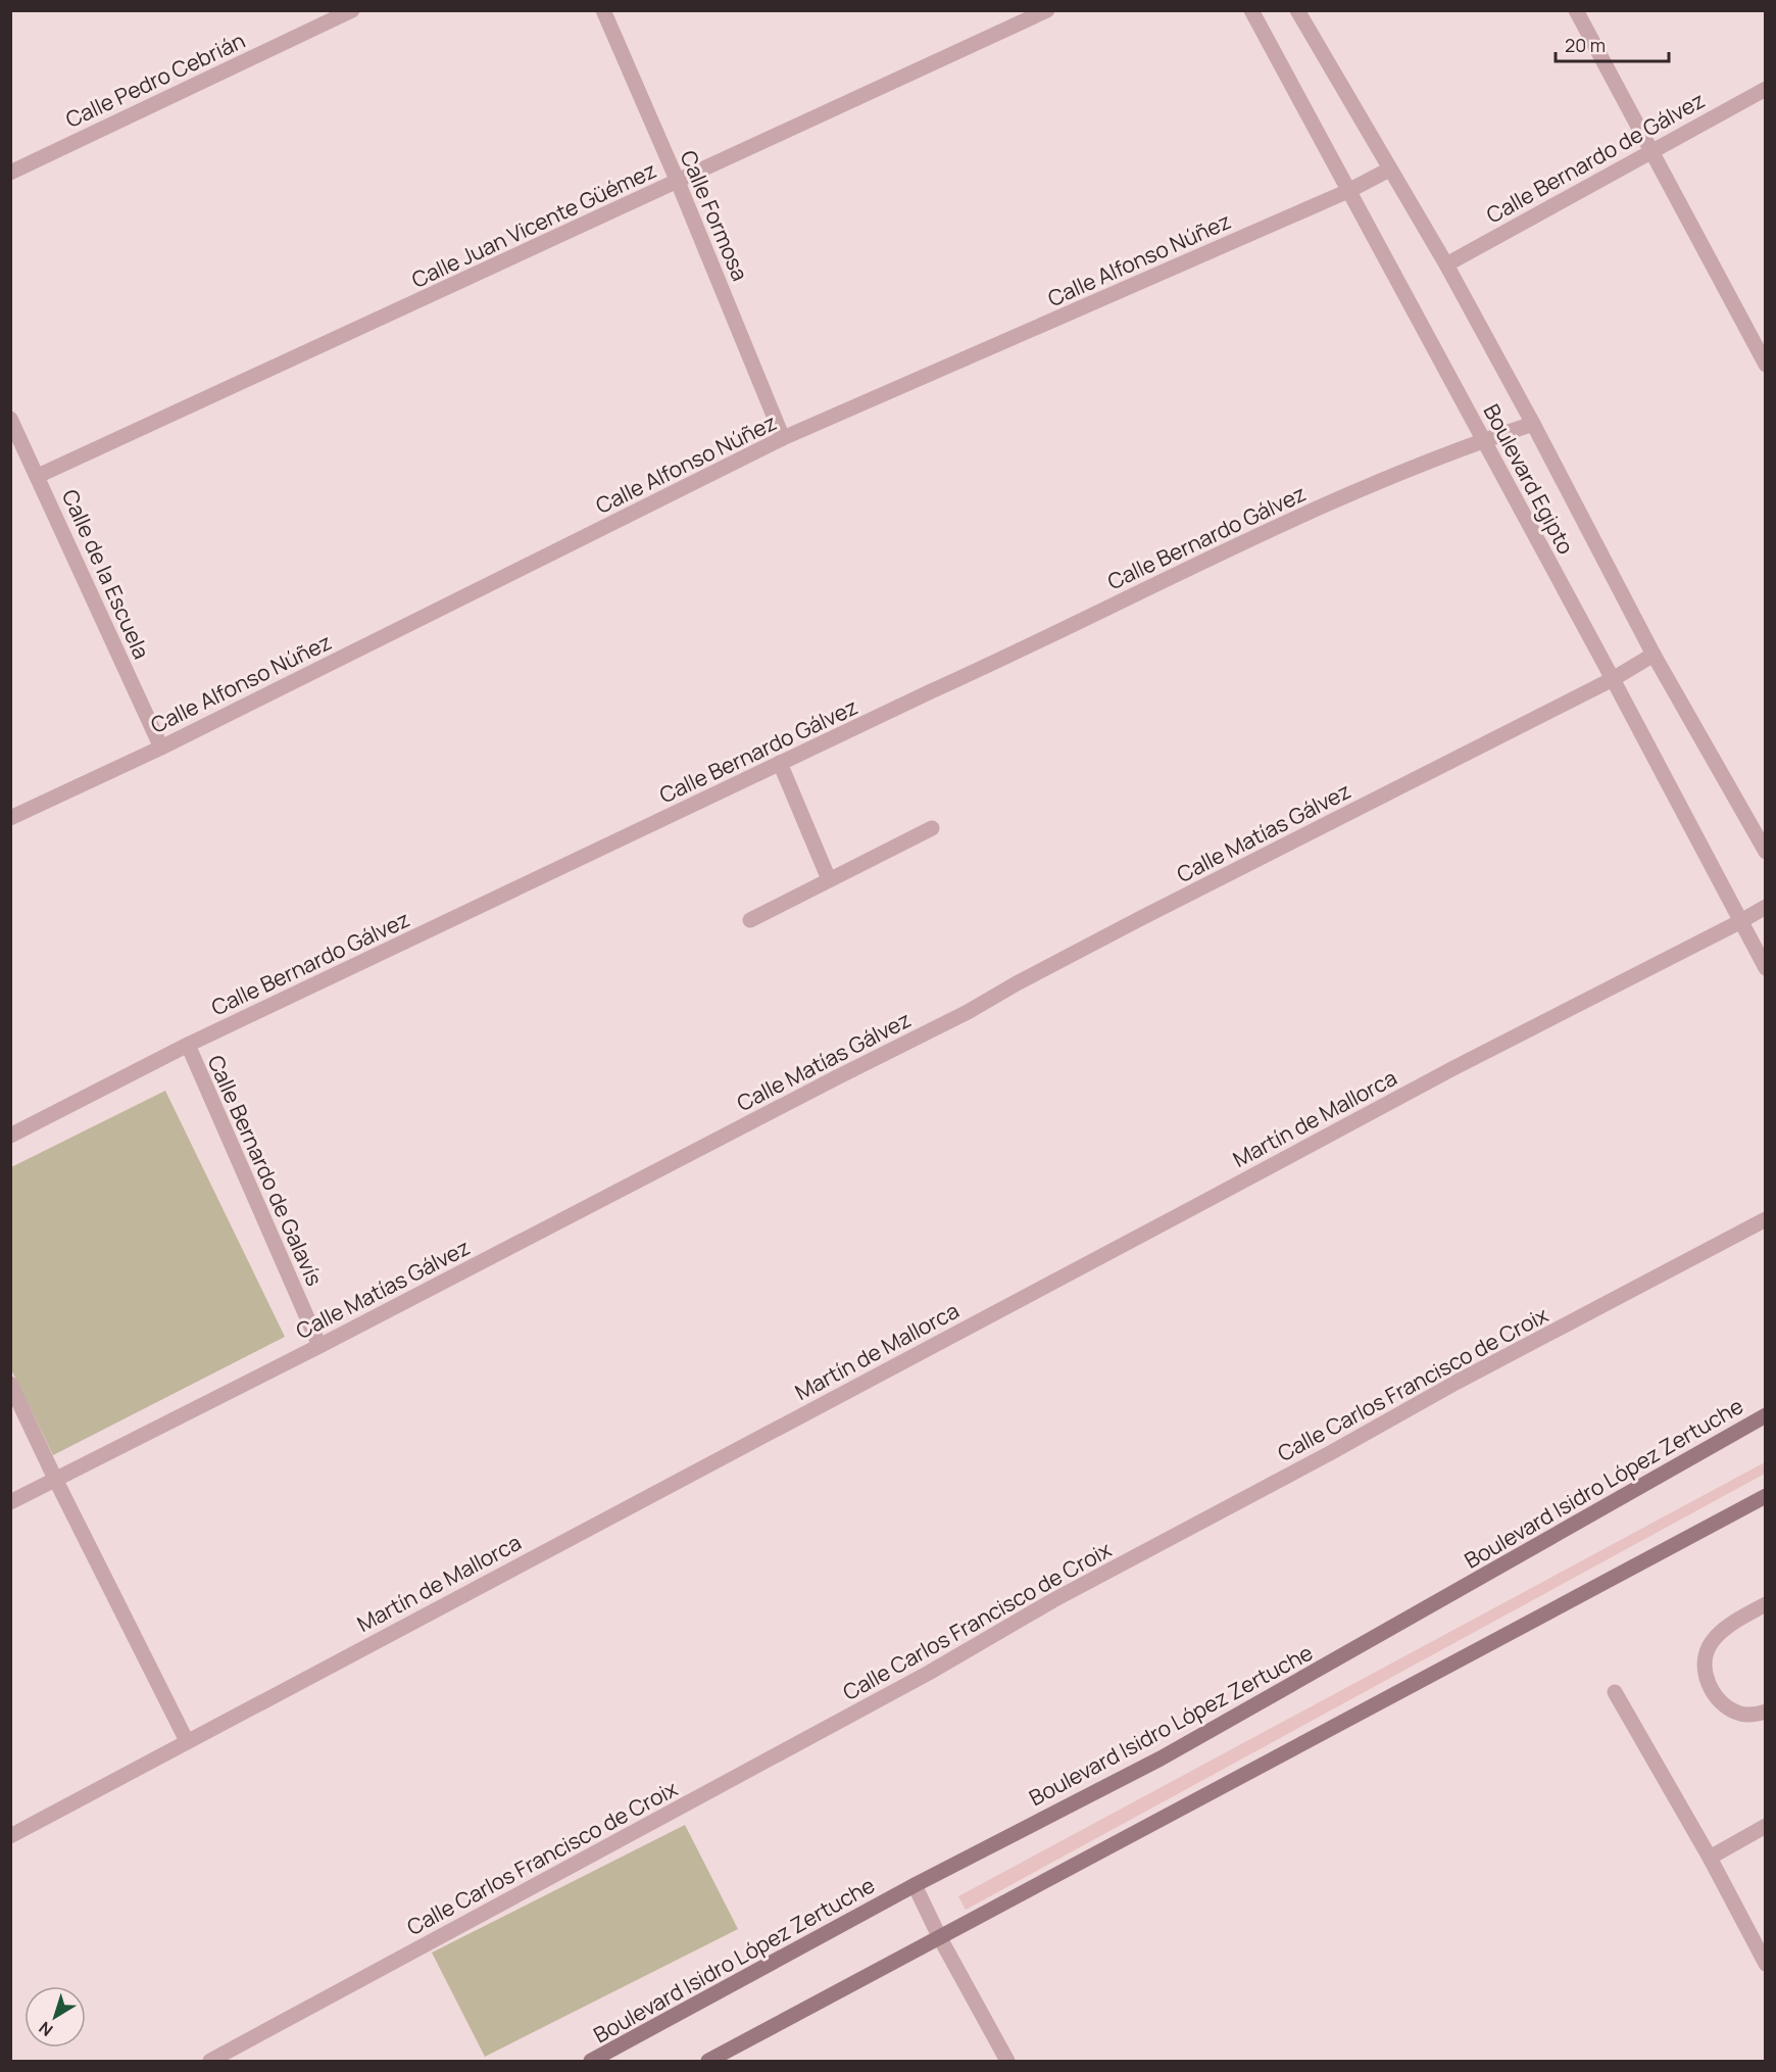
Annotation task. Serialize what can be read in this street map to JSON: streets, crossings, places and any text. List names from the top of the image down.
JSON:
{
  "streets": {
    "main road": ["Boulevard Isidro López Zertuche"],
    "street": [
      "Calle Pedro Cebrián",
      "Calle Bernardo de Gálvez",
      "Calle Formosa",
      "Calle Juan Vicente Güémez",
      "Calle Alfonso Núñez",
      "Boulevard Egipto",
      "Calle Bernardo Gálvez",
      "Calle de la Escuela",
      "Calle Matías Gálvez",
      "Martín de Mallorca",
      "Calle Bernardo de Galavís",
      "Calle Carlos Francisco de Croix"
    ]
  },
  "crossings": [
    ["Calle Bernardo de Gálvez", "Boulevard Egipto"],
    ["Calle Formosa", "Calle Juan Vicente Güémez"],
    ["Calle Formosa", "Calle Alfonso Núñez"],
    ["Calle Juan Vicente Güémez", "Calle de la Escuela"],
    ["Calle Alfonso Núñez", "Boulevard Egipto"],
    ["Calle Alfonso Núñez", "Calle de la Escuela"],
    ["Boulevard Egipto", "Calle Bernardo Gálvez"],
    ["Boulevard Egipto", "Calle Matías Gálvez"],
    ["Boulevard Egipto", "Martín de Mallorca"],
    ["Calle Bernardo Gálvez", "Calle Bernardo de Galavís"],
    ["Calle Matías Gálvez", "Calle Bernardo de Galavís"]
  ],
  "scale_bar": "20 m",
  "north": "bottom left"
}
